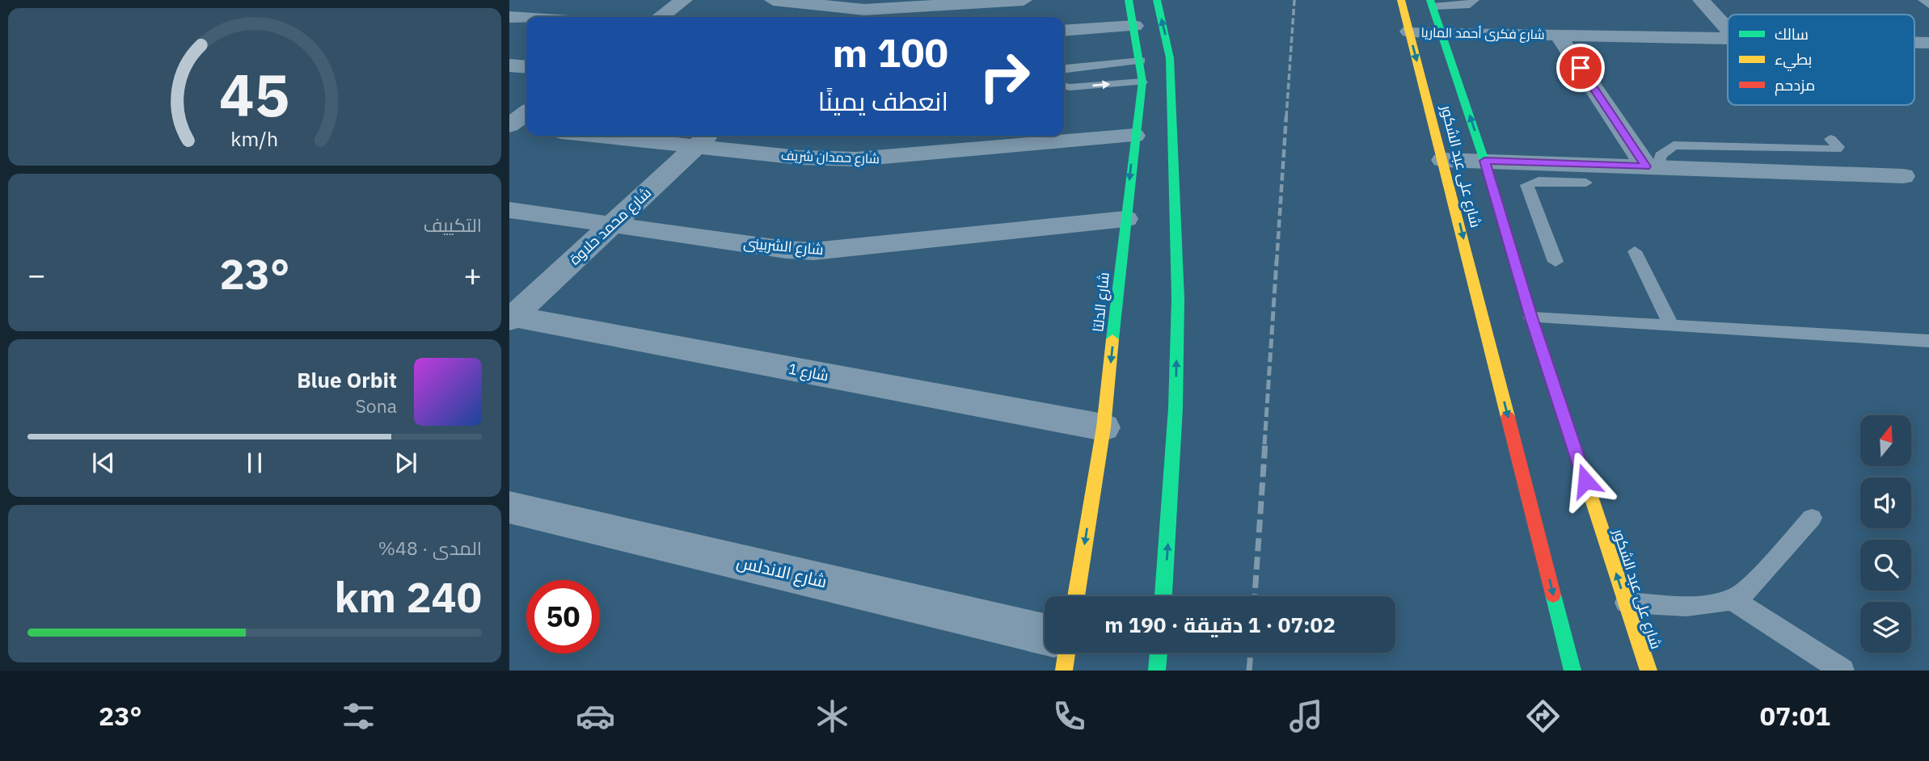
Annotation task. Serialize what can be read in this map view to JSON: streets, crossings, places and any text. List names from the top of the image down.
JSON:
{
  "streets": {
    "street": [
      "شارع فكرى أحمد الماريا",
      "شارع حمدان شريف",
      "شارع على عبد الشكور",
      "شارع محمد حلاوة",
      "شارع الشربينى",
      "شارع الدلتا",
      "شارع 1",
      "شارع الاندلس"
    ]
  },
  "crossings": [
    ["شارع فكرى أحمد الماريا", "شارع على عبد الشكور"],
    ["شارع حمدان شريف", "شارع محمد حلاوة"],
    ["شارع حمدان شريف", "شارع الدلتا"],
    ["شارع محمد حلاوة", "شارع الشربينى"],
    ["شارع محمد حلاوة", "شارع 1"],
    ["شارع الشربينى", "شارع الدلتا"],
    ["شارع الدلتا", "شارع 1"]
  ],
  "legend": ["سالك", "بطيء", "مزدحم"],
  "north": "top",
  "page": {
    "turn": ["100 m", "انعطف يمينًا"],
    "tile": [
      "التكييف",
      ["المدى · 48%", "240 km"]
    ],
    "heat": ["−", "23°", "+"],
    "song": ["Blue Orbit", "Sona"],
    "limit": "50",
    "trip": "07:02 · 1 دقيقة · 190 m",
    "tabs": ["07:01", "23°"],
    "gauge": ["45", "km/h"]
  }
}
